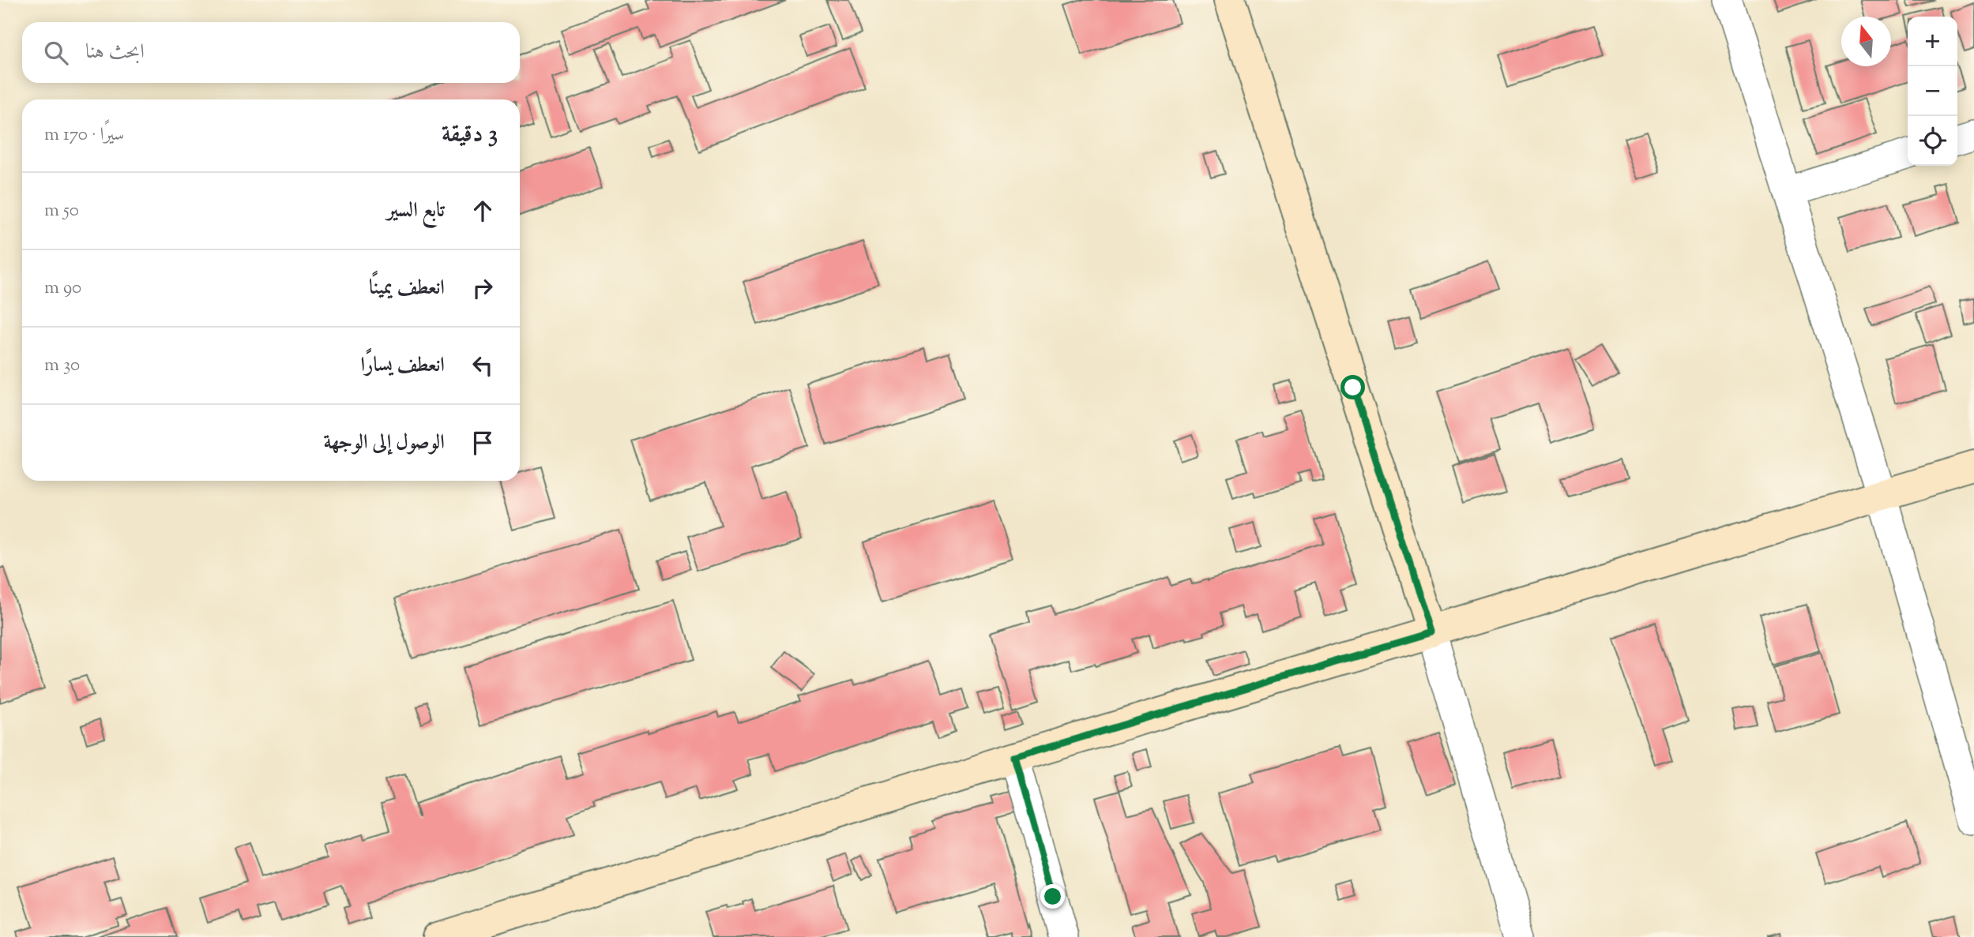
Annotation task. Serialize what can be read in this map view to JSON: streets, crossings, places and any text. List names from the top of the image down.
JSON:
{
  "north": "top",
  "page": {
    "map_buttons": ["+", "−"],
    "search": "ابحث هنا",
    "heading": ["3 دقيقة", "سيرًا · 170 m"],
    "list": [
      ["تابع السير", "50 m"],
      ["انعطف يمينًا", "90 m"],
      ["انعطف يسارًا", "30 m"],
      "الوصول إلى الوجهة"
    ]
  }
}
